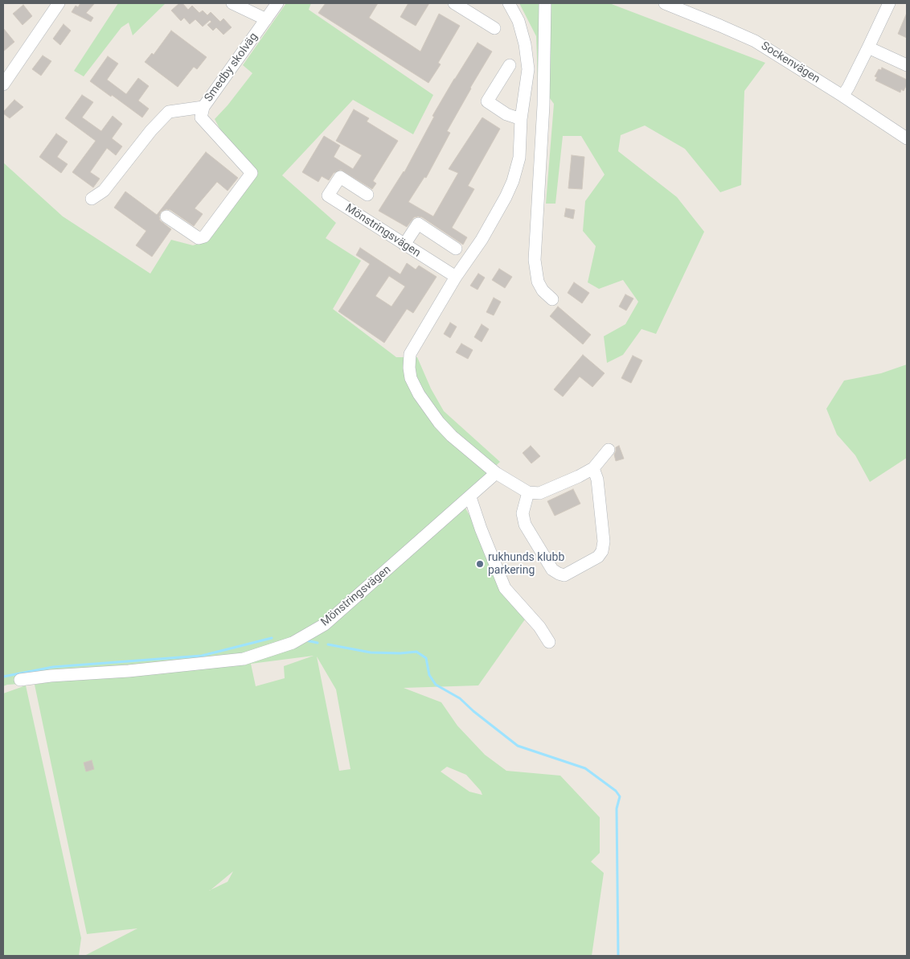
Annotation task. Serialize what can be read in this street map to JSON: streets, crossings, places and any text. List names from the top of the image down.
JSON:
{
  "streets": {
    "street": ["Sockenvägen", "Smedby skolväg", "Mönstringsvägen"]
  },
  "places": ["rukhunds klubb parkering"]
}
